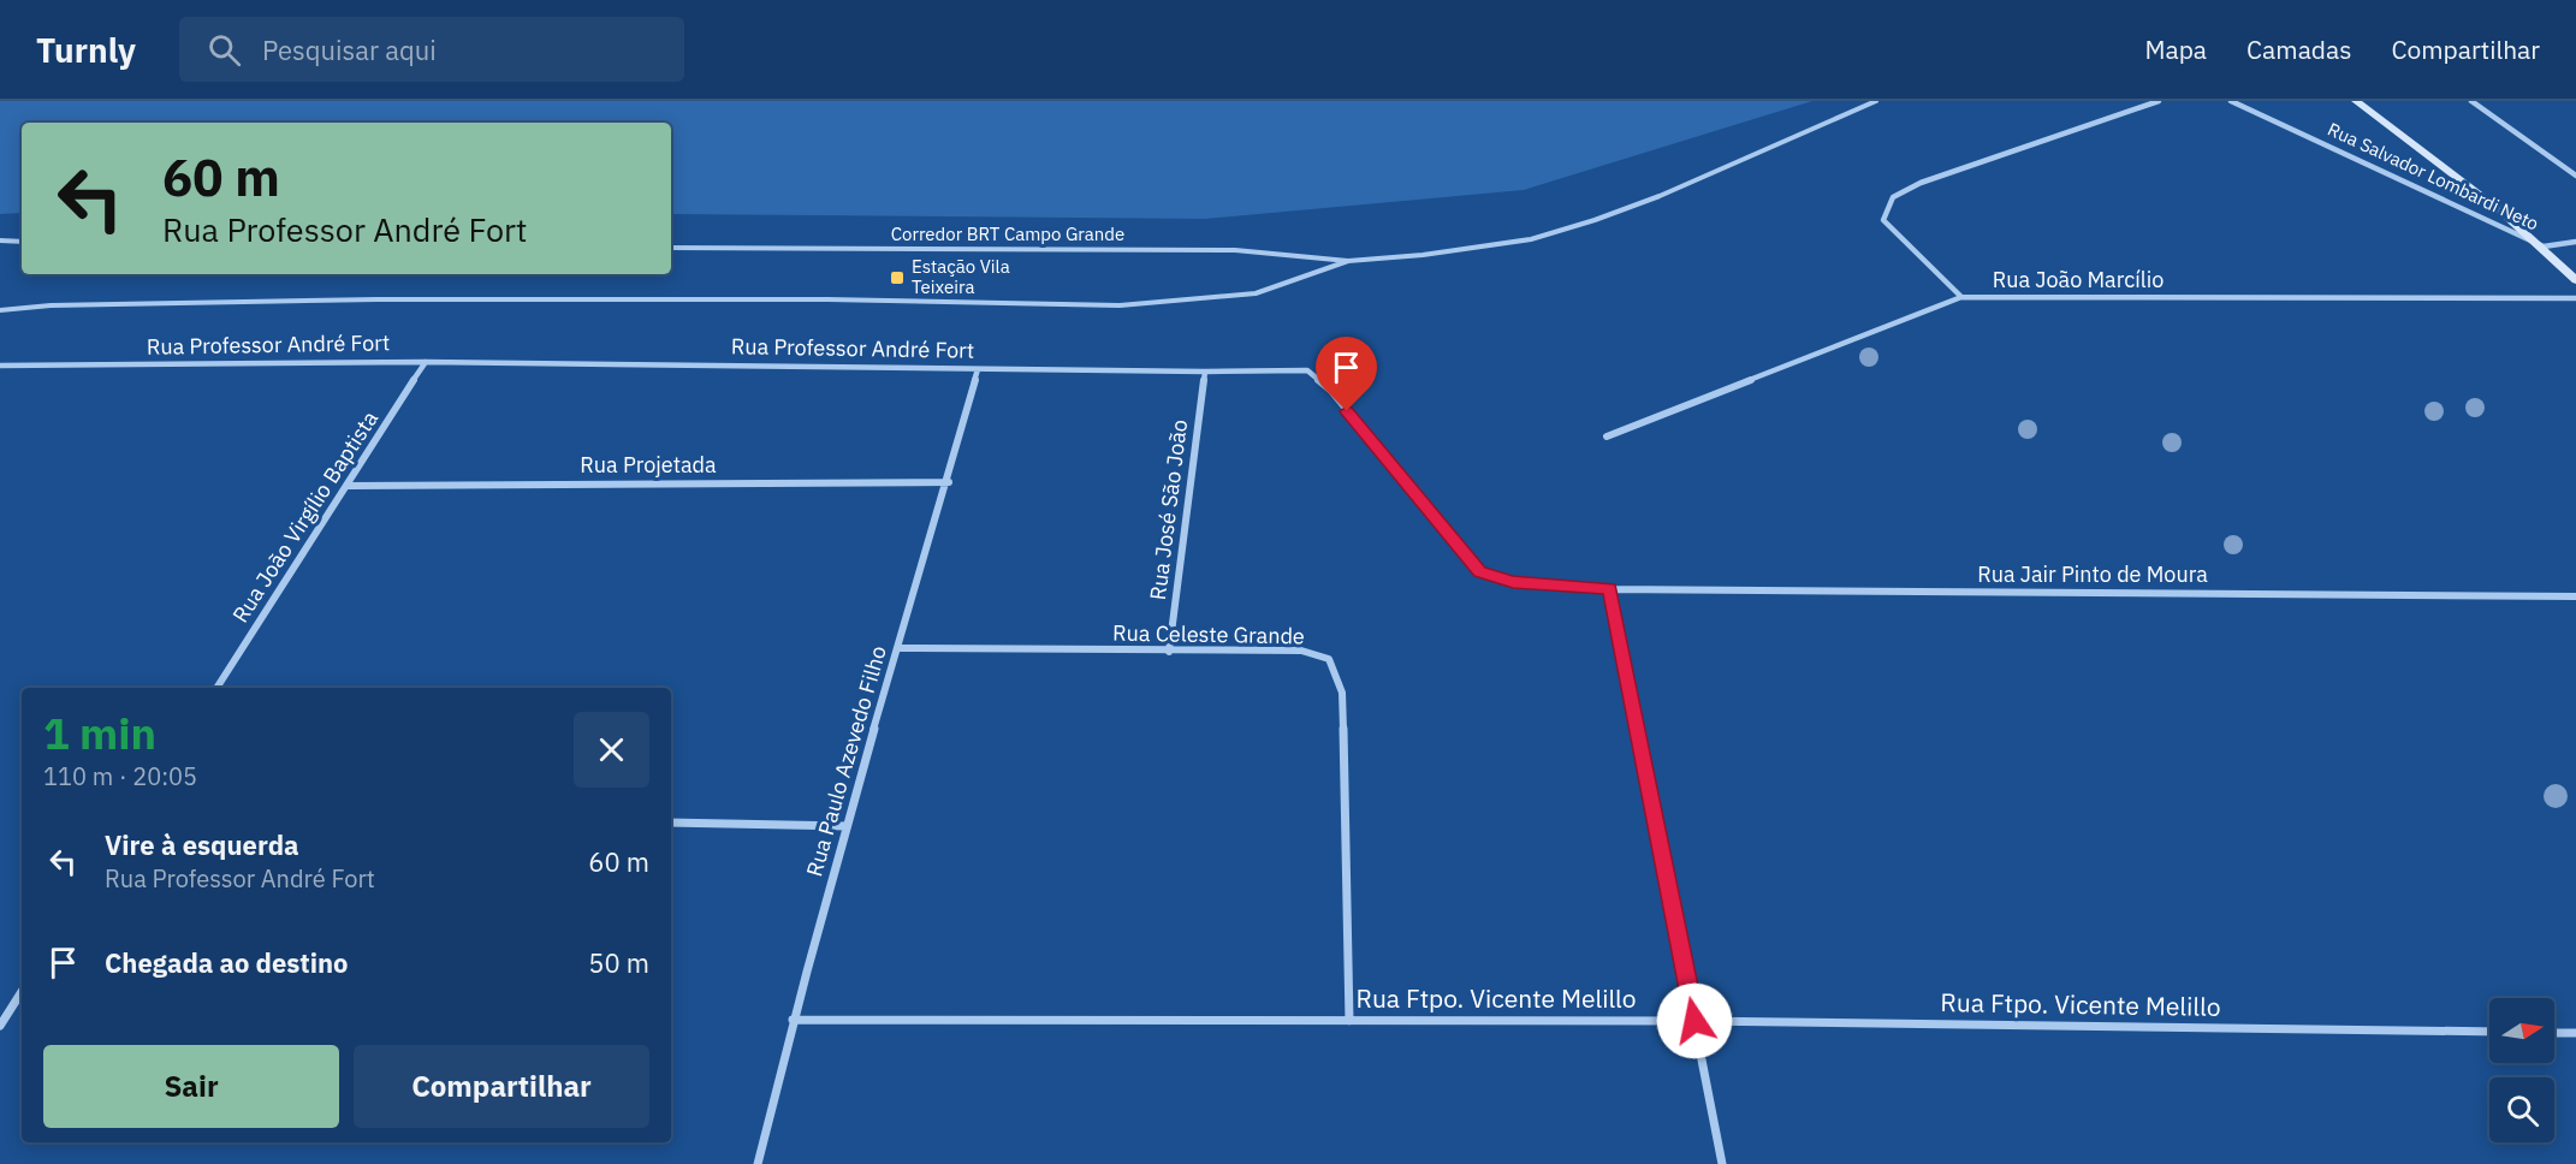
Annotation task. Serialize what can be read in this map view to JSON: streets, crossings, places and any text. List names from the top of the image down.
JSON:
{
  "streets": {
    "main road": ["Rua Salvador Lombardi Neto"],
    "street": [
      "Rua João Marcílio",
      "Rua Professor André Fort",
      "Rua Projetada",
      "Rua José São João",
      "Rua João Virgílio Baptista",
      "Rua Jair Pinto de Moura",
      "Rua Celeste Grande",
      "Rua Paulo Azevedo Filho",
      "Rua Ftpo. Vicente Melillo"
    ],
    "lane": ["Corredor BRT Campo Grande"]
  },
  "crossings": [
    ["Rua Professor André Fort", "Rua José São João"],
    ["Rua Professor André Fort", "Rua João Virgílio Baptista"],
    ["Rua Professor André Fort", "Rua Jair Pinto de Moura"],
    ["Rua Professor André Fort", "Rua Paulo Azevedo Filho"],
    ["Rua Projetada", "Rua João Virgílio Baptista"],
    ["Rua Projetada", "Rua Paulo Azevedo Filho"],
    ["Rua José São João", "Rua Celeste Grande"],
    ["Rua Celeste Grande", "Rua Paulo Azevedo Filho"],
    ["Rua Celeste Grande", "Rua Ftpo. Vicente Melillo"],
    ["Rua Paulo Azevedo Filho", "Rua Ftpo. Vicente Melillo"]
  ],
  "places": {
    "transit": ["Estação Vila Teixeira"]
  },
  "north": "right",
  "page": {
    "header": "Turnly",
    "search": "Pesquisar aqui",
    "nav": ["Mapa", "Camadas", "Compartilhar"],
    "turn": ["60 m", "Rua Professor André Fort"],
    "heading": ["1 min", "110 m · 20:05"],
    "list": [
      {
        "name": "Vire à esquerda",
        "note": "Rua Professor André Fort",
        "value": "60 m"
      },
      {
        "name": "Chegada ao destino",
        "value": "50 m"
      }
    ],
    "buttons": ["Sair", "Compartilhar"]
  }
}
